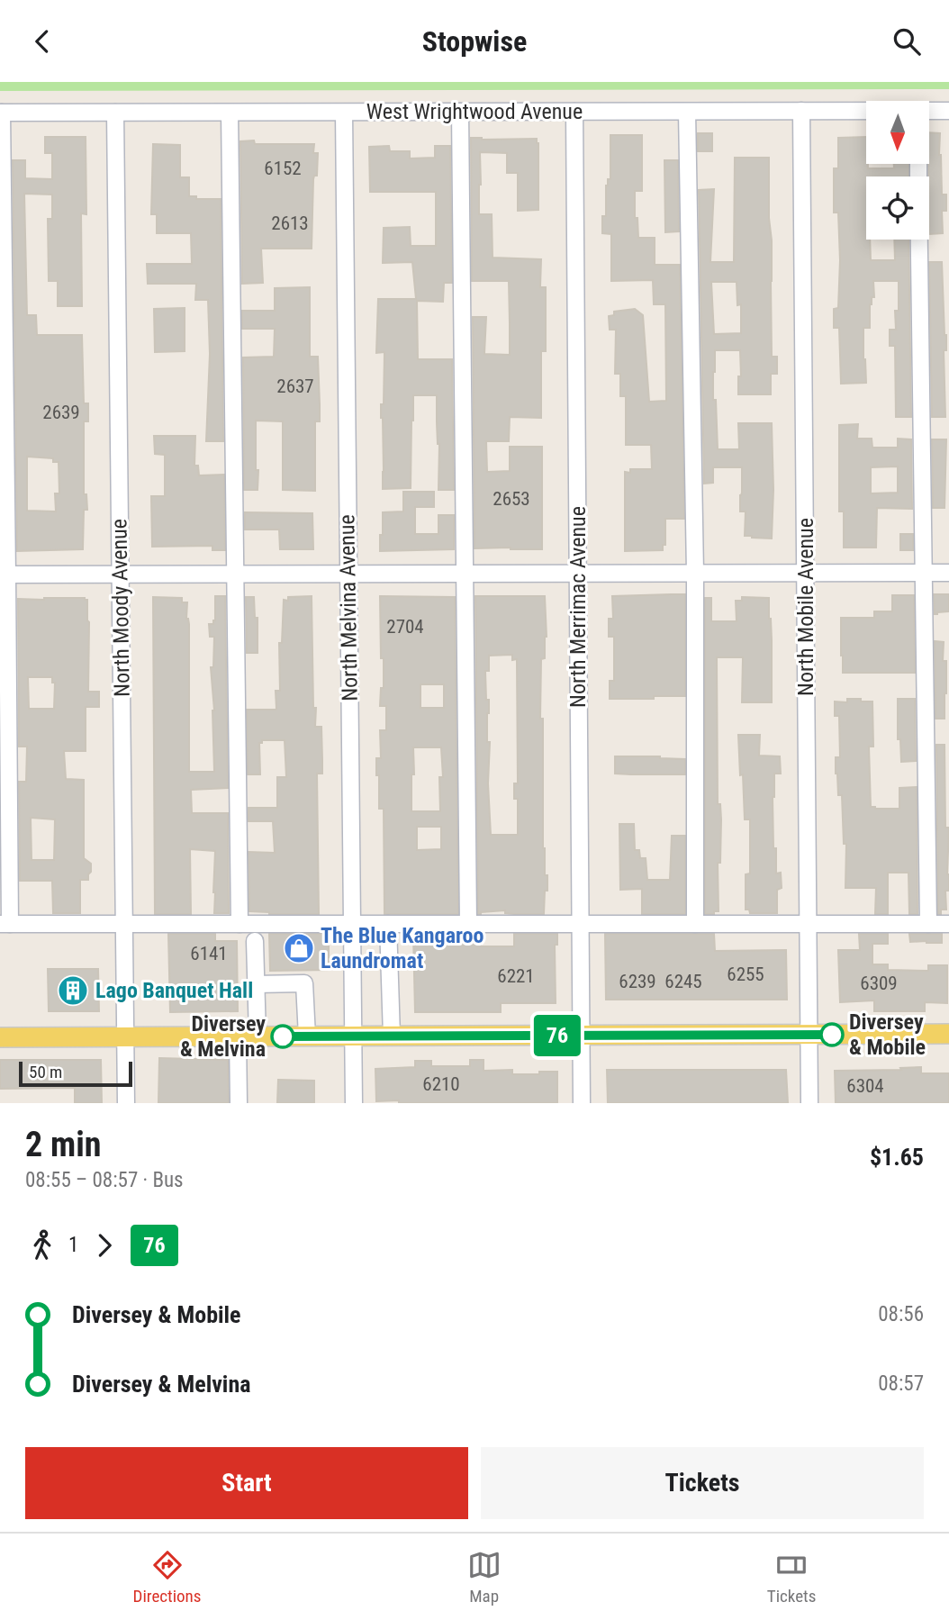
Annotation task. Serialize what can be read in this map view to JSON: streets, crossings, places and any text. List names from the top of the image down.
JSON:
{
  "streets": {
    "street": [
      "West Wrightwood Avenue",
      "North Merrimac Avenue",
      "North Mobile Avenue",
      "North Moody Avenue",
      "North Melvina Avenue"
    ]
  },
  "crossings": [
    ["West Wrightwood Avenue", "North Merrimac Avenue"],
    ["West Wrightwood Avenue", "North Mobile Avenue"],
    ["West Wrightwood Avenue", "North Moody Avenue"],
    ["West Wrightwood Avenue", "North Melvina Avenue"]
  ],
  "places": {
    "shop": ["The Blue Kangaroo Laundromat"],
    "building": ["Lago Banquet Hall"],
    "other": ["Diversey & Mobile", "Diversey & Melvina"]
  },
  "lines": ["bus line 76"],
  "house_numbers": [
    "6152",
    "2613",
    "2637",
    "2639",
    "2653",
    "2704",
    "6141",
    "6255",
    "6221",
    "6239",
    "6245",
    "6309",
    "6210",
    "6304"
  ],
  "scale_bar": "50 m",
  "north": "bottom",
  "page": {
    "header": "Stopwise",
    "on_map": "76",
    "scale": "50 m",
    "heading": ["2 min", "08:55 – 08:57 · Bus", "$1.65"],
    "legs": ["1", "76"],
    "list": [
      {
        "name": "Diversey & Mobile",
        "value": "08:56"
      },
      {
        "name": "Diversey & Melvina",
        "value": "08:57"
      }
    ],
    "buttons": ["Start", "Tickets"],
    "tabs": ["Directions", "Map", "Tickets"]
  }
}
